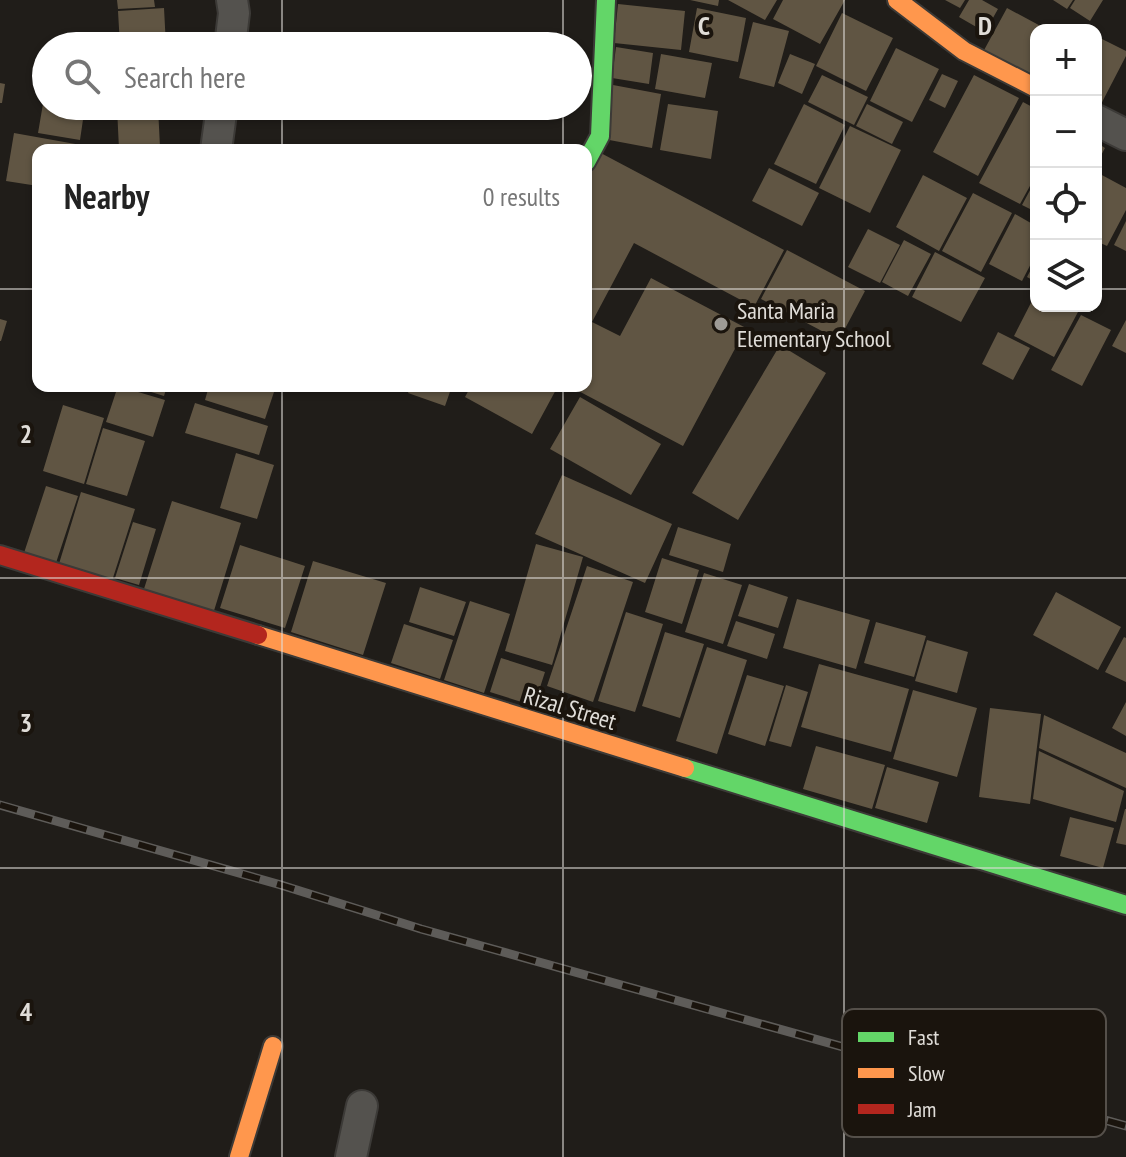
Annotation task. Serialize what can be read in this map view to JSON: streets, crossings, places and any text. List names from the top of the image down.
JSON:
{
  "streets": {
    "street": ["Rizal Street"]
  },
  "places": ["Santa Maria Elementary School"],
  "legend": ["Fast", "Slow", "Jam"],
  "page": {
    "map_buttons": ["+", "−"],
    "search": "Search here",
    "heading": ["Nearby", "0 results"]
  },
  "grid": {
    "columns": ["C", "D"],
    "rows": ["2", "3", "4"]
  }
}
